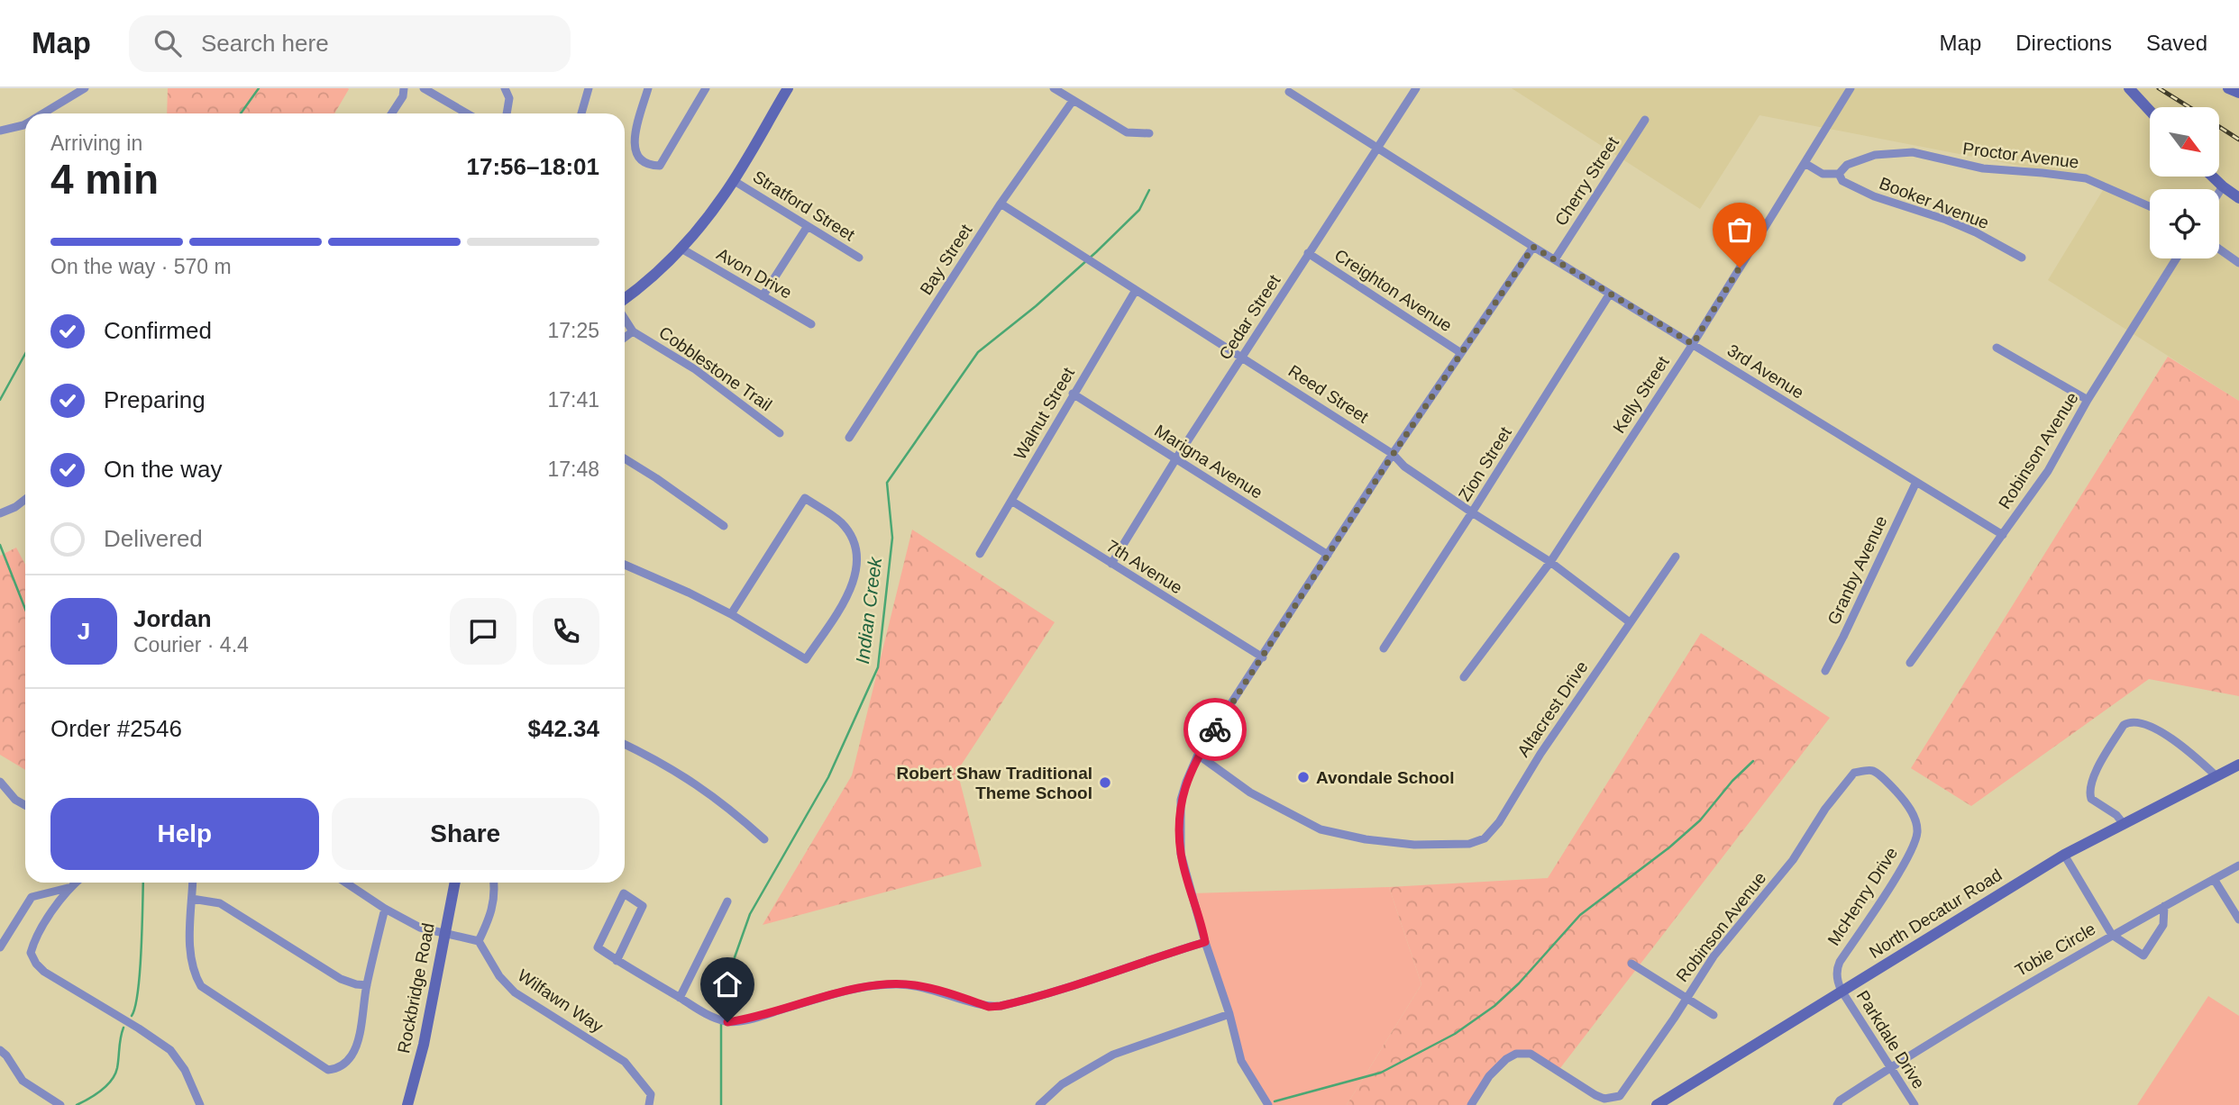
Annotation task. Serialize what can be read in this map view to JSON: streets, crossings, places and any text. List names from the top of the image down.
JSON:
{
  "streets": {
    "main road": ["North Decatur Road", "Rockbridge Road"],
    "street": [
      "Proctor Avenue",
      "Cherry Street",
      "Booker Avenue",
      "Stratford Street",
      "Bay Street",
      "Avon Drive",
      "Creighton Avenue",
      "Cedar Street",
      "Cobblestone Trail",
      "3rd Avenue",
      "Reed Street",
      "Kelly Street",
      "Walnut Street",
      "Robinson Avenue",
      "Marigna Avenue",
      "Zion Street",
      "7th Avenue",
      "Granby Avenue",
      "Altacrest Drive",
      "McHenry Drive",
      "Tobie Circle",
      "Wilfawn Way",
      "Parkdale Drive"
    ]
  },
  "crossings": [
    ["Proctor Avenue", "Booker Avenue"],
    ["Cherry Street", "3rd Avenue"],
    ["Bay Street", "Reed Street"],
    ["Creighton Avenue", "Cedar Street"],
    ["Cedar Street", "3rd Avenue"],
    ["Cedar Street", "Reed Street"],
    ["Cedar Street", "Marigna Avenue"],
    ["Cedar Street", "7th Avenue"],
    ["3rd Avenue", "Kelly Street"],
    ["3rd Avenue", "Robinson Avenue"],
    ["3rd Avenue", "Zion Street"],
    ["3rd Avenue", "Granby Avenue"],
    ["Reed Street", "Kelly Street"],
    ["Reed Street", "Walnut Street"],
    ["Reed Street", "Zion Street"],
    ["Reed Street", "Altacrest Drive"],
    ["Walnut Street", "Marigna Avenue"],
    ["Walnut Street", "7th Avenue"],
    ["Robinson Avenue", "McHenry Drive"],
    ["McHenry Drive", "North Decatur Road"],
    ["McHenry Drive", "Parkdale Drive"],
    ["North Decatur Road", "Parkdale Drive"],
    ["Tobie Circle", "Parkdale Drive"]
  ],
  "water": ["Indian Creek"],
  "places": ["Avondale School", "Robert Shaw Traditional Theme School"],
  "north": "bottom right",
  "page": {
    "header": "Map",
    "search": "Search here",
    "nav": ["Map", "Directions", "Saved"],
    "heading": ["4 min", "Arriving in", "17:56–18:01"],
    "panel": [
      "Jordan",
      "Courier · 4.4",
      "Order #2546",
      "$42.34"
    ],
    "bar": "On the way · 570 m",
    "list": [
      ["Confirmed", "17:25"],
      ["Preparing", "17:41"],
      ["On the way", "17:48"],
      "Delivered"
    ],
    "round": "J",
    "buttons": ["Help", "Share"]
  }
}
